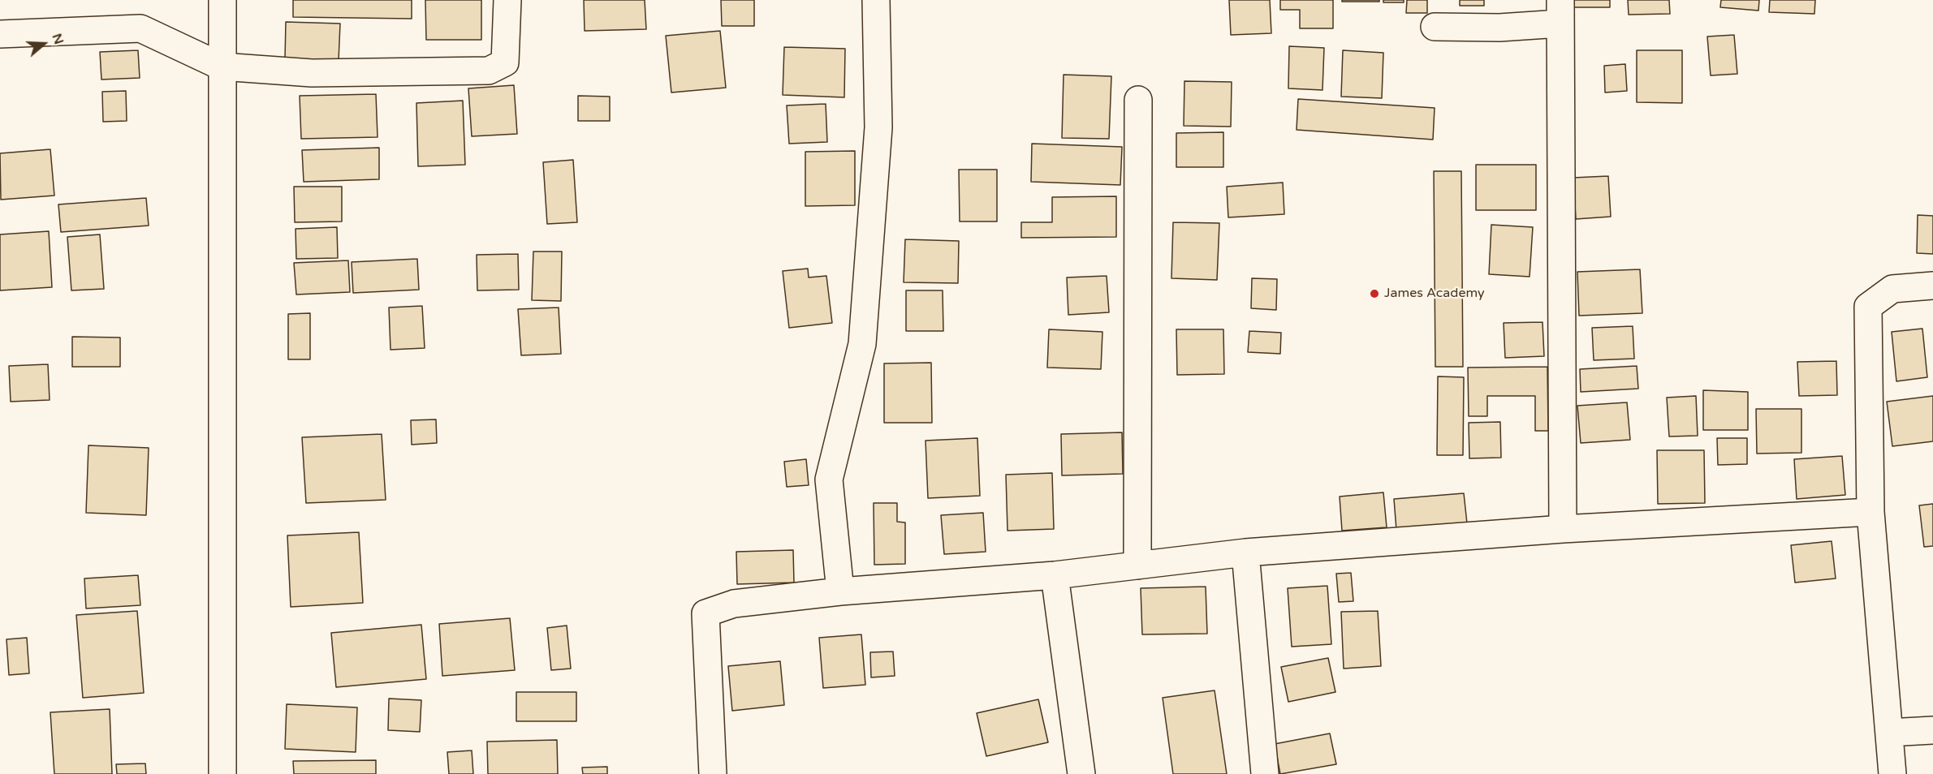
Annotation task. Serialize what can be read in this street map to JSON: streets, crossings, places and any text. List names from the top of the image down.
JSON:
{
  "places": ["James Academy"],
  "north": "right"
}
